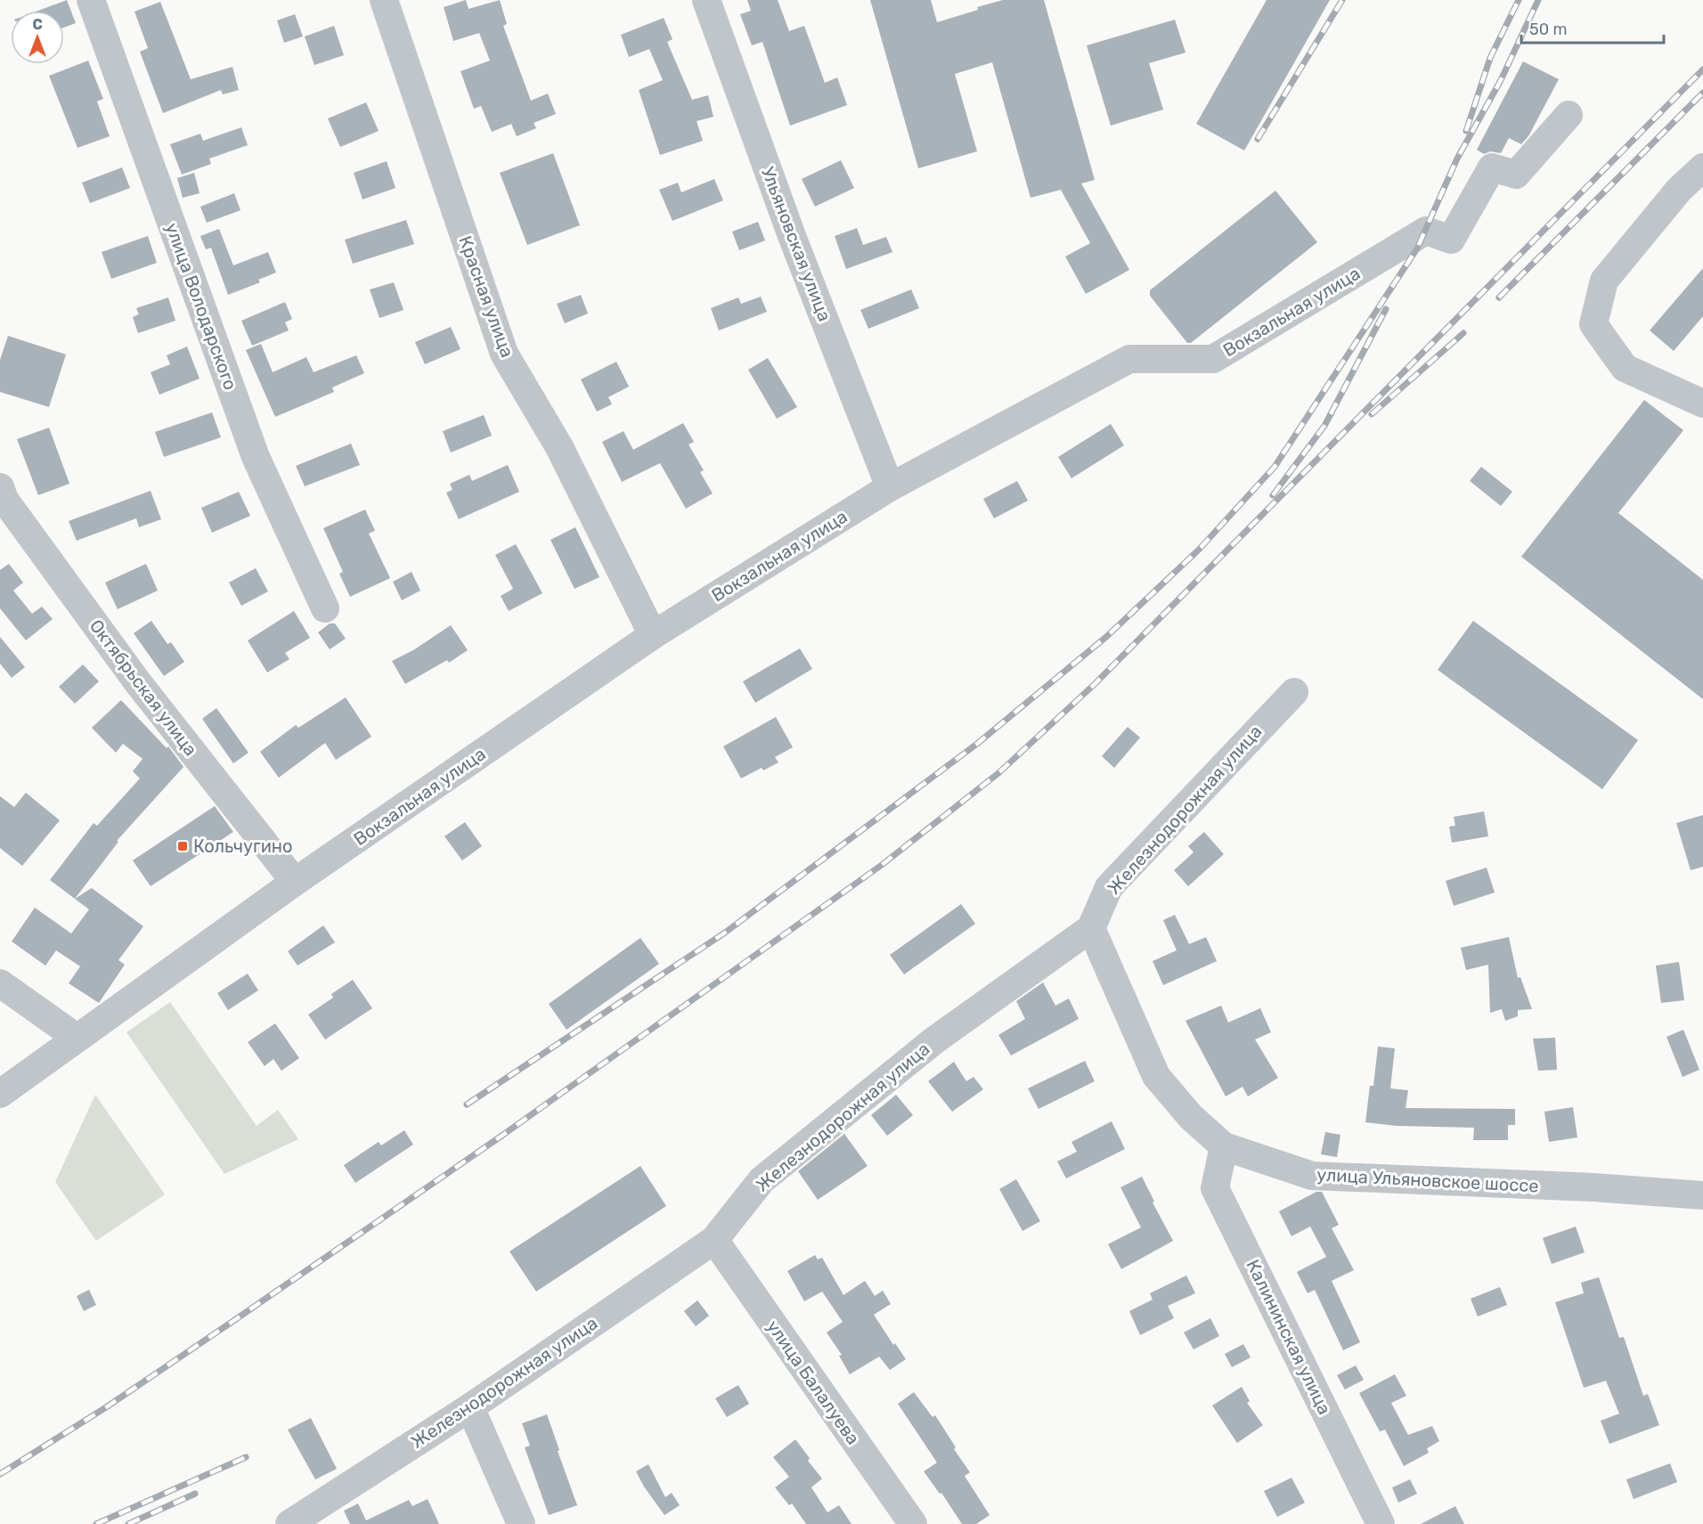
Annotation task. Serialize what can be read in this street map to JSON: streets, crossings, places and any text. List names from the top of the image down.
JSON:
{
  "streets": {
    "street": [
      "Ульяновская улица",
      "Красная улица",
      "улица Володарского",
      "Вокзальная улица",
      "Октябрьская улица",
      "Железнодорожная улица",
      "улица Ульяновское шоссе",
      "Калининская улица",
      "улица Балалуева"
    ]
  },
  "crossings": [
    ["Ульяновская улица", "Вокзальная улица"],
    ["Красная улица", "Вокзальная улица"],
    ["Вокзальная улица", "Октябрьская улица"],
    ["Железнодорожная улица", "улица Ульяновское шоссе"],
    ["Железнодорожная улица", "улица Балалуева"],
    ["улица Ульяновское шоссе", "Калининская улица"]
  ],
  "places": {
    "transit": ["Кольчугино"]
  },
  "scale_bar": "50 m",
  "north": "top"
}
